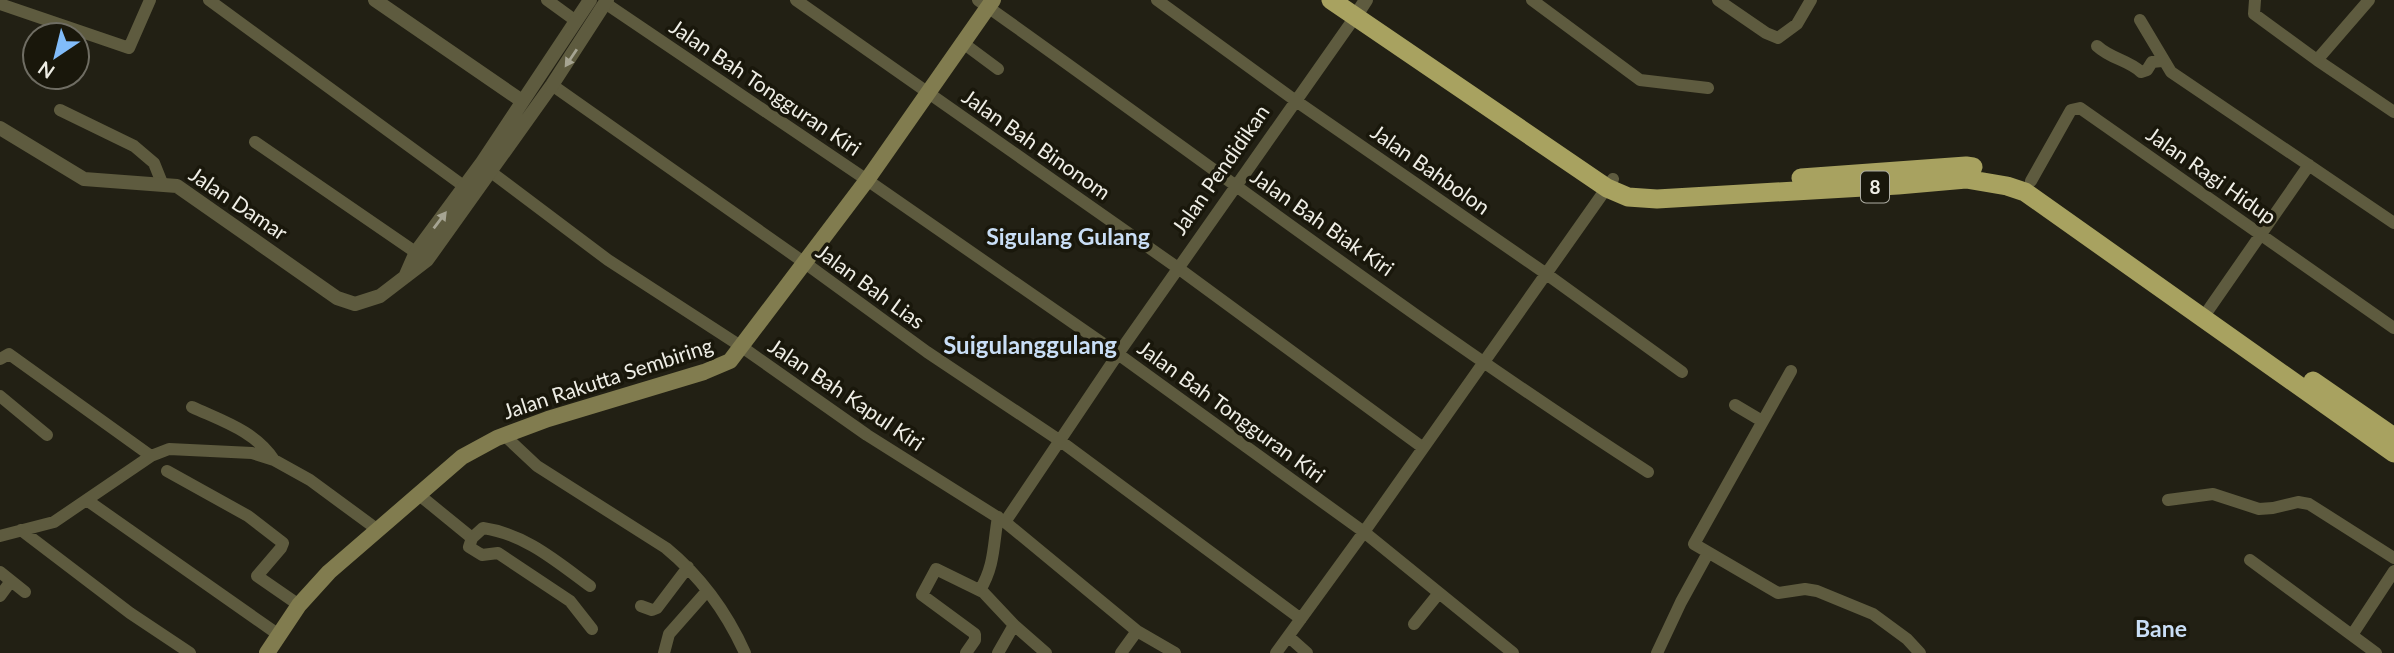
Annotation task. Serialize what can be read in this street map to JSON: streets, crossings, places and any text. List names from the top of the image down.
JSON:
{
  "streets": {
    "highway": ["8"],
    "main road": ["Jalan Rakutta Sembiring"],
    "street": [
      "Jalan Bah Tongguran Kiri",
      "Jalan Bah Binonom",
      "Jalan Pendidikan",
      "Jalan Bahbolon",
      "Jalan Ragi Hidup",
      "Jalan Damar",
      "Jalan Bah Biak Kiri",
      "Jalan Bah Lias",
      "Jalan Bah Kapul Kiri"
    ]
  },
  "crossings": [
    ["Jalan Bah Tongguran Kiri", "Jalan Pendidikan"],
    ["Jalan Bah Tongguran Kiri", "Jalan Damar"],
    ["Jalan Bah Tongguran Kiri", "Jalan Rakutta Sembiring"],
    ["Jalan Bah Binonom", "Jalan Pendidikan"],
    ["Jalan Bah Binonom", "Jalan Rakutta Sembiring"],
    ["Jalan Pendidikan", "Jalan Bahbolon"],
    ["Jalan Pendidikan", "8"],
    ["Jalan Pendidikan", "Jalan Bah Biak Kiri"],
    ["Jalan Pendidikan", "Jalan Bah Lias"],
    ["Jalan Pendidikan", "Jalan Bah Kapul Kiri"],
    ["Jalan Ragi Hidup", "8"],
    ["Jalan Damar", "Jalan Bah Lias"],
    ["Jalan Damar", "Jalan Bah Kapul Kiri"],
    ["Jalan Bah Biak Kiri", "Jalan Rakutta Sembiring"],
    ["Jalan Bah Lias", "Jalan Rakutta Sembiring"],
    ["Jalan Rakutta Sembiring", "Jalan Bah Kapul Kiri"]
  ],
  "districts": ["Sigulang Gulang", "Suigulanggulang", "Bane"],
  "north": "bottom left"
}
